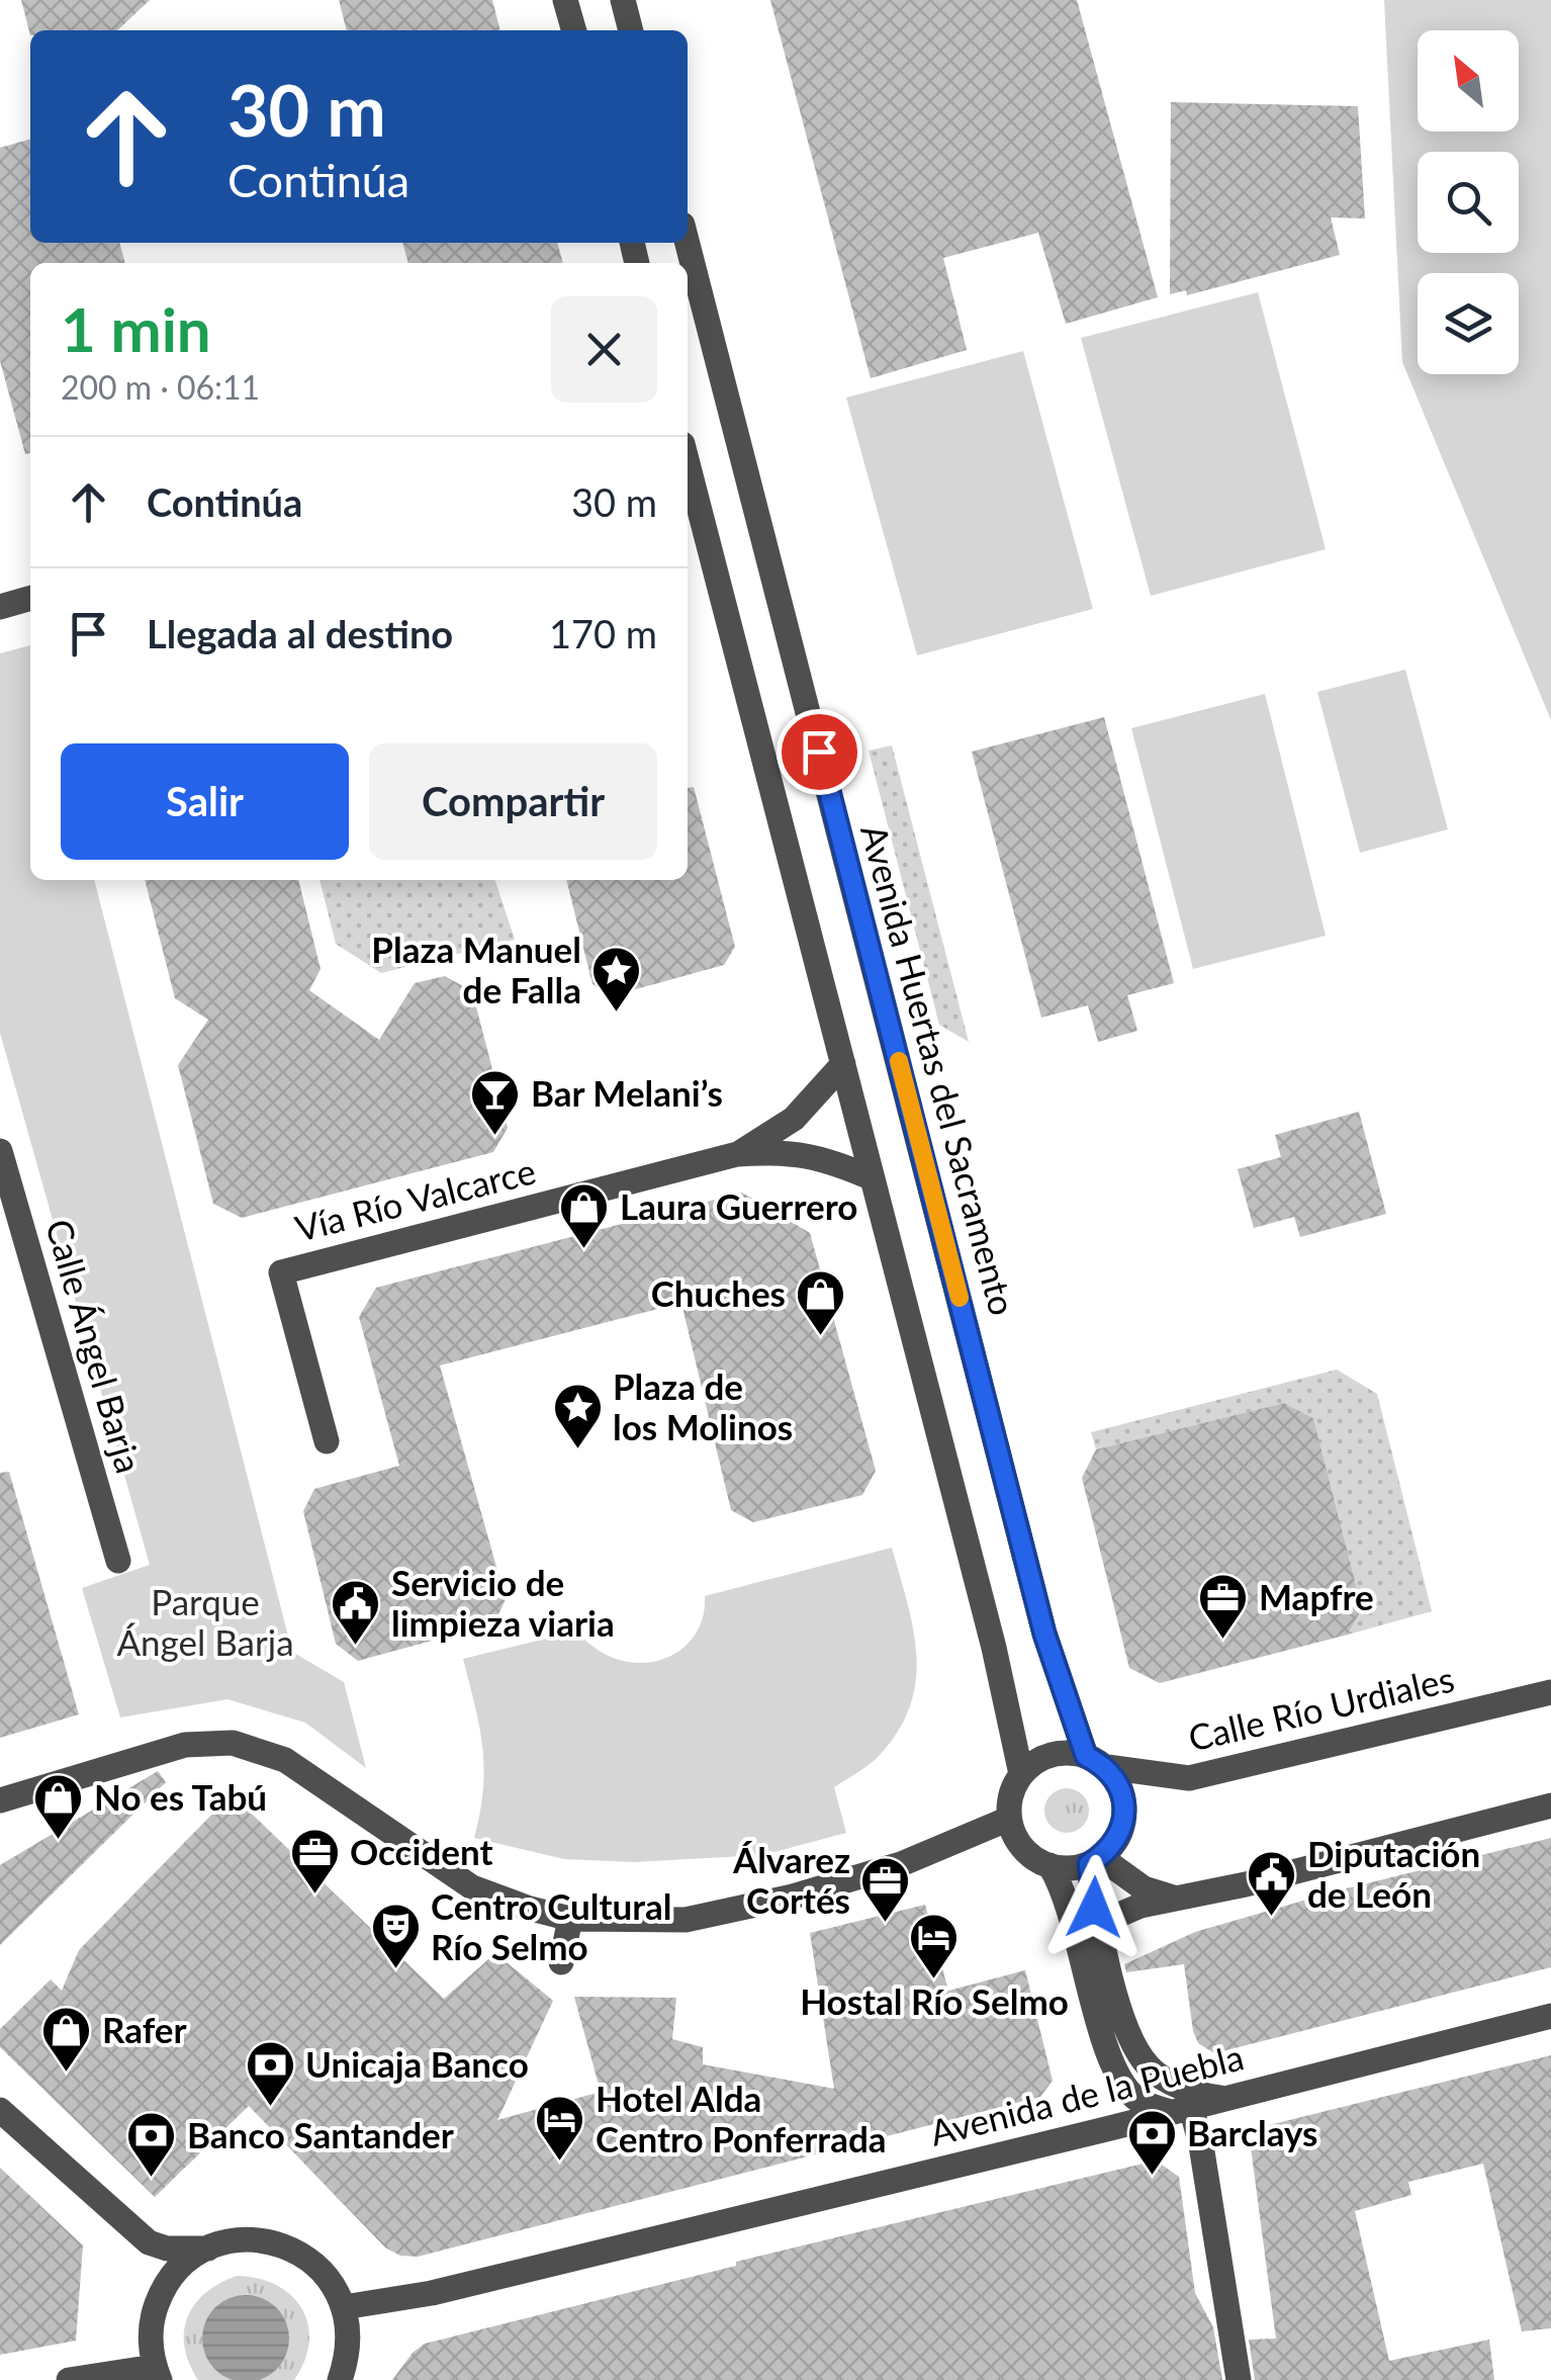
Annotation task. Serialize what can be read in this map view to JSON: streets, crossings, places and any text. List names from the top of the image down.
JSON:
{
  "streets": {
    "street": [
      "Avenida Huertas del Sacramento",
      "Vía Río Valcarce",
      "Calle Ángel Barja",
      "Calle Río Urdiales",
      "Avenida de la Puebla"
    ]
  },
  "crossings": [
    ["Avenida Huertas del Sacramento", "Calle Río Urdiales"]
  ],
  "parks": ["Parque Ángel Barja"],
  "places": {
    "place": ["Plaza Manuel de Falla", "Plaza de los Molinos"],
    "bar": ["Bar Melani’s"],
    "shop": [
      "Laura Guerrero",
      "Chuches",
      "No es Tabú",
      "Rafer"
    ],
    "office": ["Mapfre", "Occident", "Álvarez Cortés"],
    "public building": ["Servicio de limpieza viaria", "Diputación de León"],
    "theatre": ["Centro Cultural Río Selmo"],
    "hotel": ["Hostal Río Selmo", "Hotel Alda Centro Ponferrada"],
    "bank": ["Unicaja Banco", "Barclays", "Banco Santander"]
  },
  "north": "top left",
  "page": {
    "turn": ["30 m", "Continúa"],
    "heading": ["1 min", "200 m · 06:11"],
    "list": [
      {
        "name": "Continúa",
        "value": "30 m"
      },
      {
        "name": "Llegada al destino",
        "value": "170 m"
      }
    ],
    "buttons": ["Salir", "Compartir"]
  }
}
